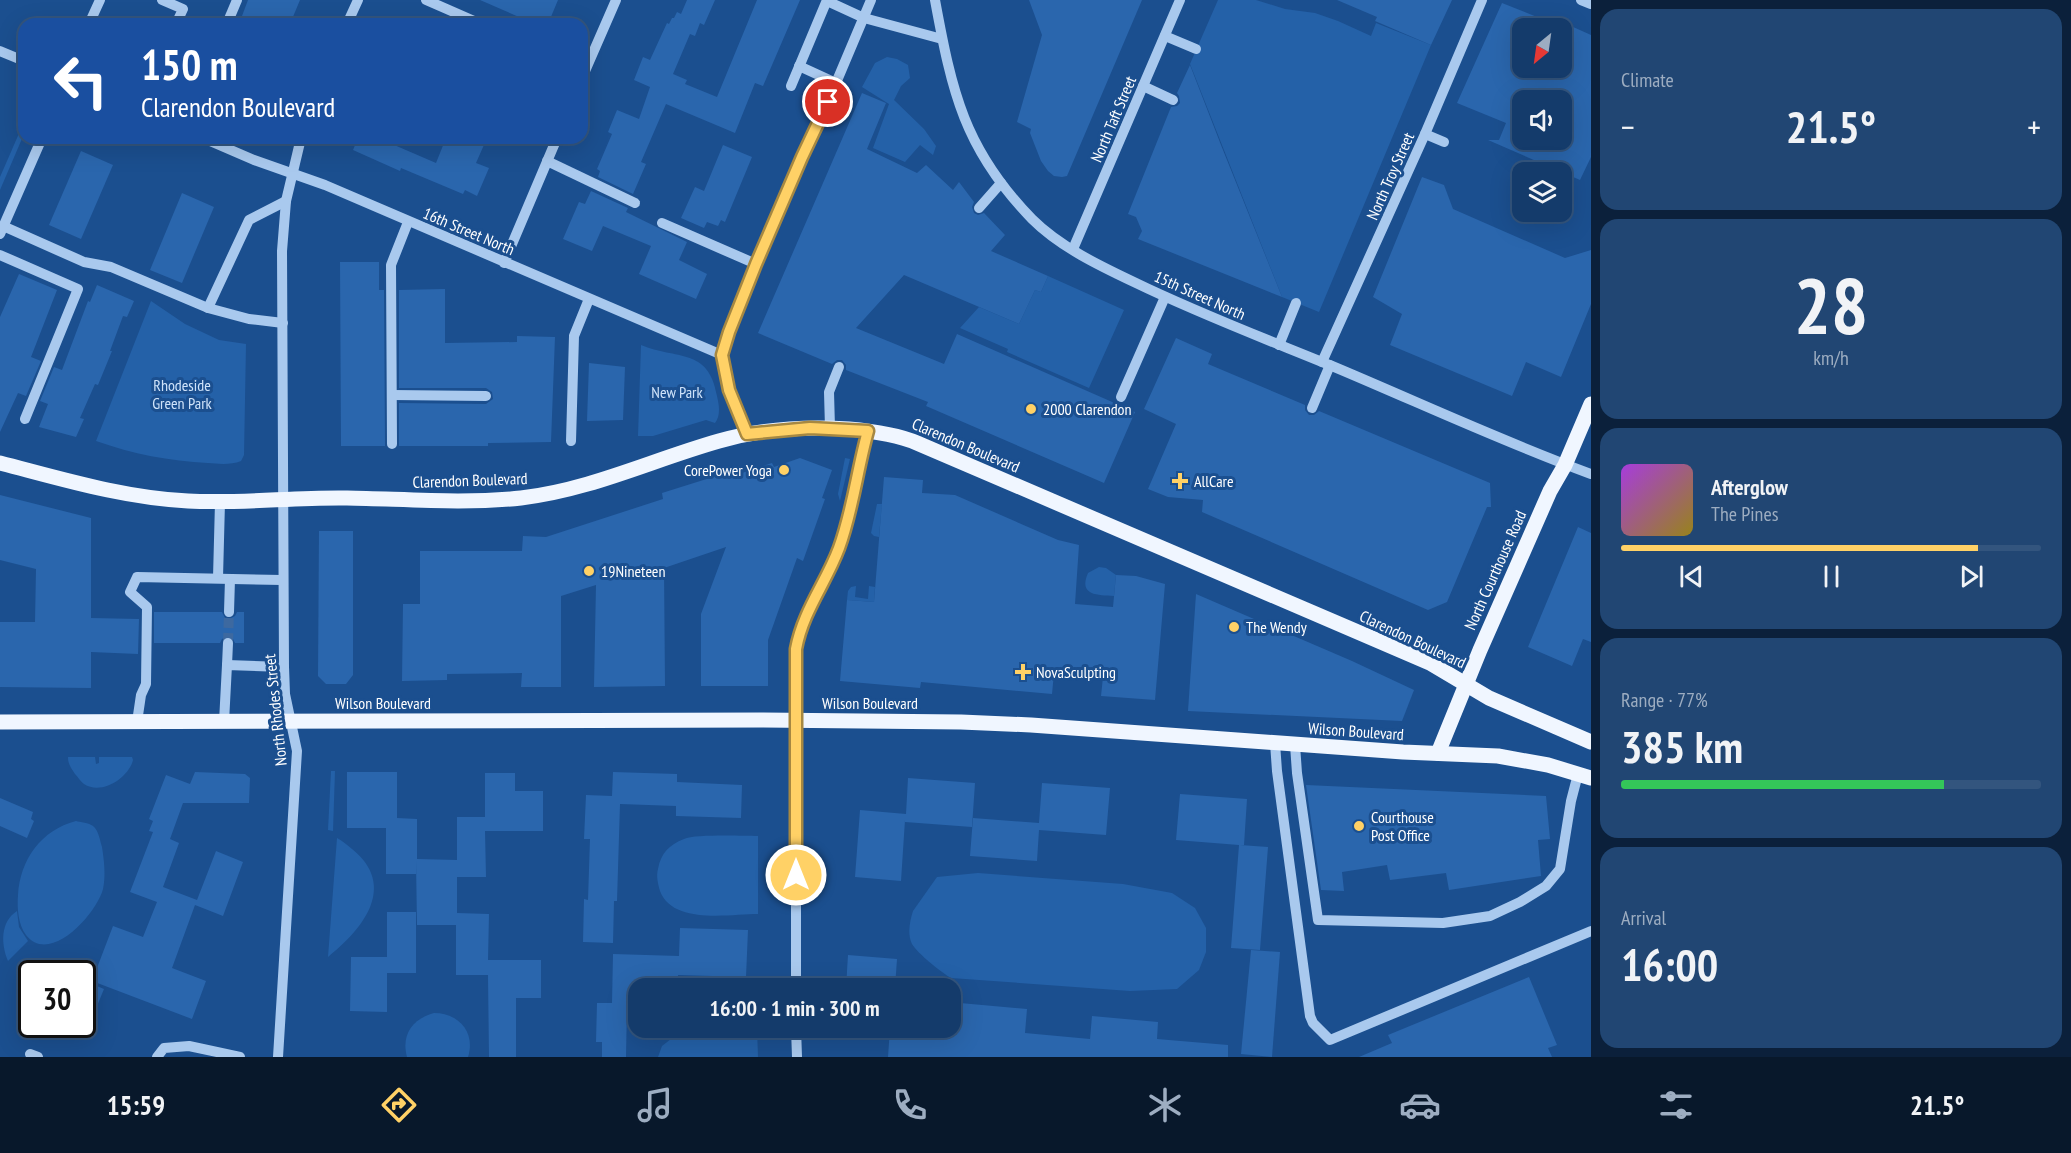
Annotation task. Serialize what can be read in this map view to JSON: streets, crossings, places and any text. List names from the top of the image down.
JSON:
{
  "streets": {
    "main road": ["Clarendon Boulevard", "North Courthouse Road", "Wilson Boulevard"],
    "street": [
      "North Taft Street",
      "North Troy Street",
      "16th Street North",
      "15th Street North",
      "North Rhodes Street"
    ]
  },
  "crossings": [
    ["North Taft Street", "15th Street North"],
    ["North Troy Street", "15th Street North"],
    ["16th Street North", "North Rhodes Street"],
    ["15th Street North", "North Courthouse Road"],
    ["Clarendon Boulevard", "North Courthouse Road"],
    ["Clarendon Boulevard", "North Rhodes Street"],
    ["North Courthouse Road", "Wilson Boulevard"],
    ["Wilson Boulevard", "North Rhodes Street"]
  ],
  "parks": ["Rhodeside Green Park", "New Park"],
  "places": {
    "other": [
      "2000 Clarendon",
      "CorePower Yoga",
      "19Nineteen",
      "The Wendy",
      "Courthouse Post Office"
    ],
    "health": ["AllCare", "NovaSculpting"]
  },
  "north": "bottom left",
  "page": {
    "tile": [
      "Climate",
      ["28", "km/h"],
      ["Range · 77%", "385 km"],
      ["Arrival", "16:00"]
    ],
    "turn": ["150 m", "Clarendon Boulevard"],
    "heat": ["−", "21.5°", "+"],
    "song": ["Afterglow", "The Pines"],
    "limit": "30",
    "trip": "16:00 · 1 min · 300 m",
    "tabs": ["15:59", "21.5°"]
  }
}
